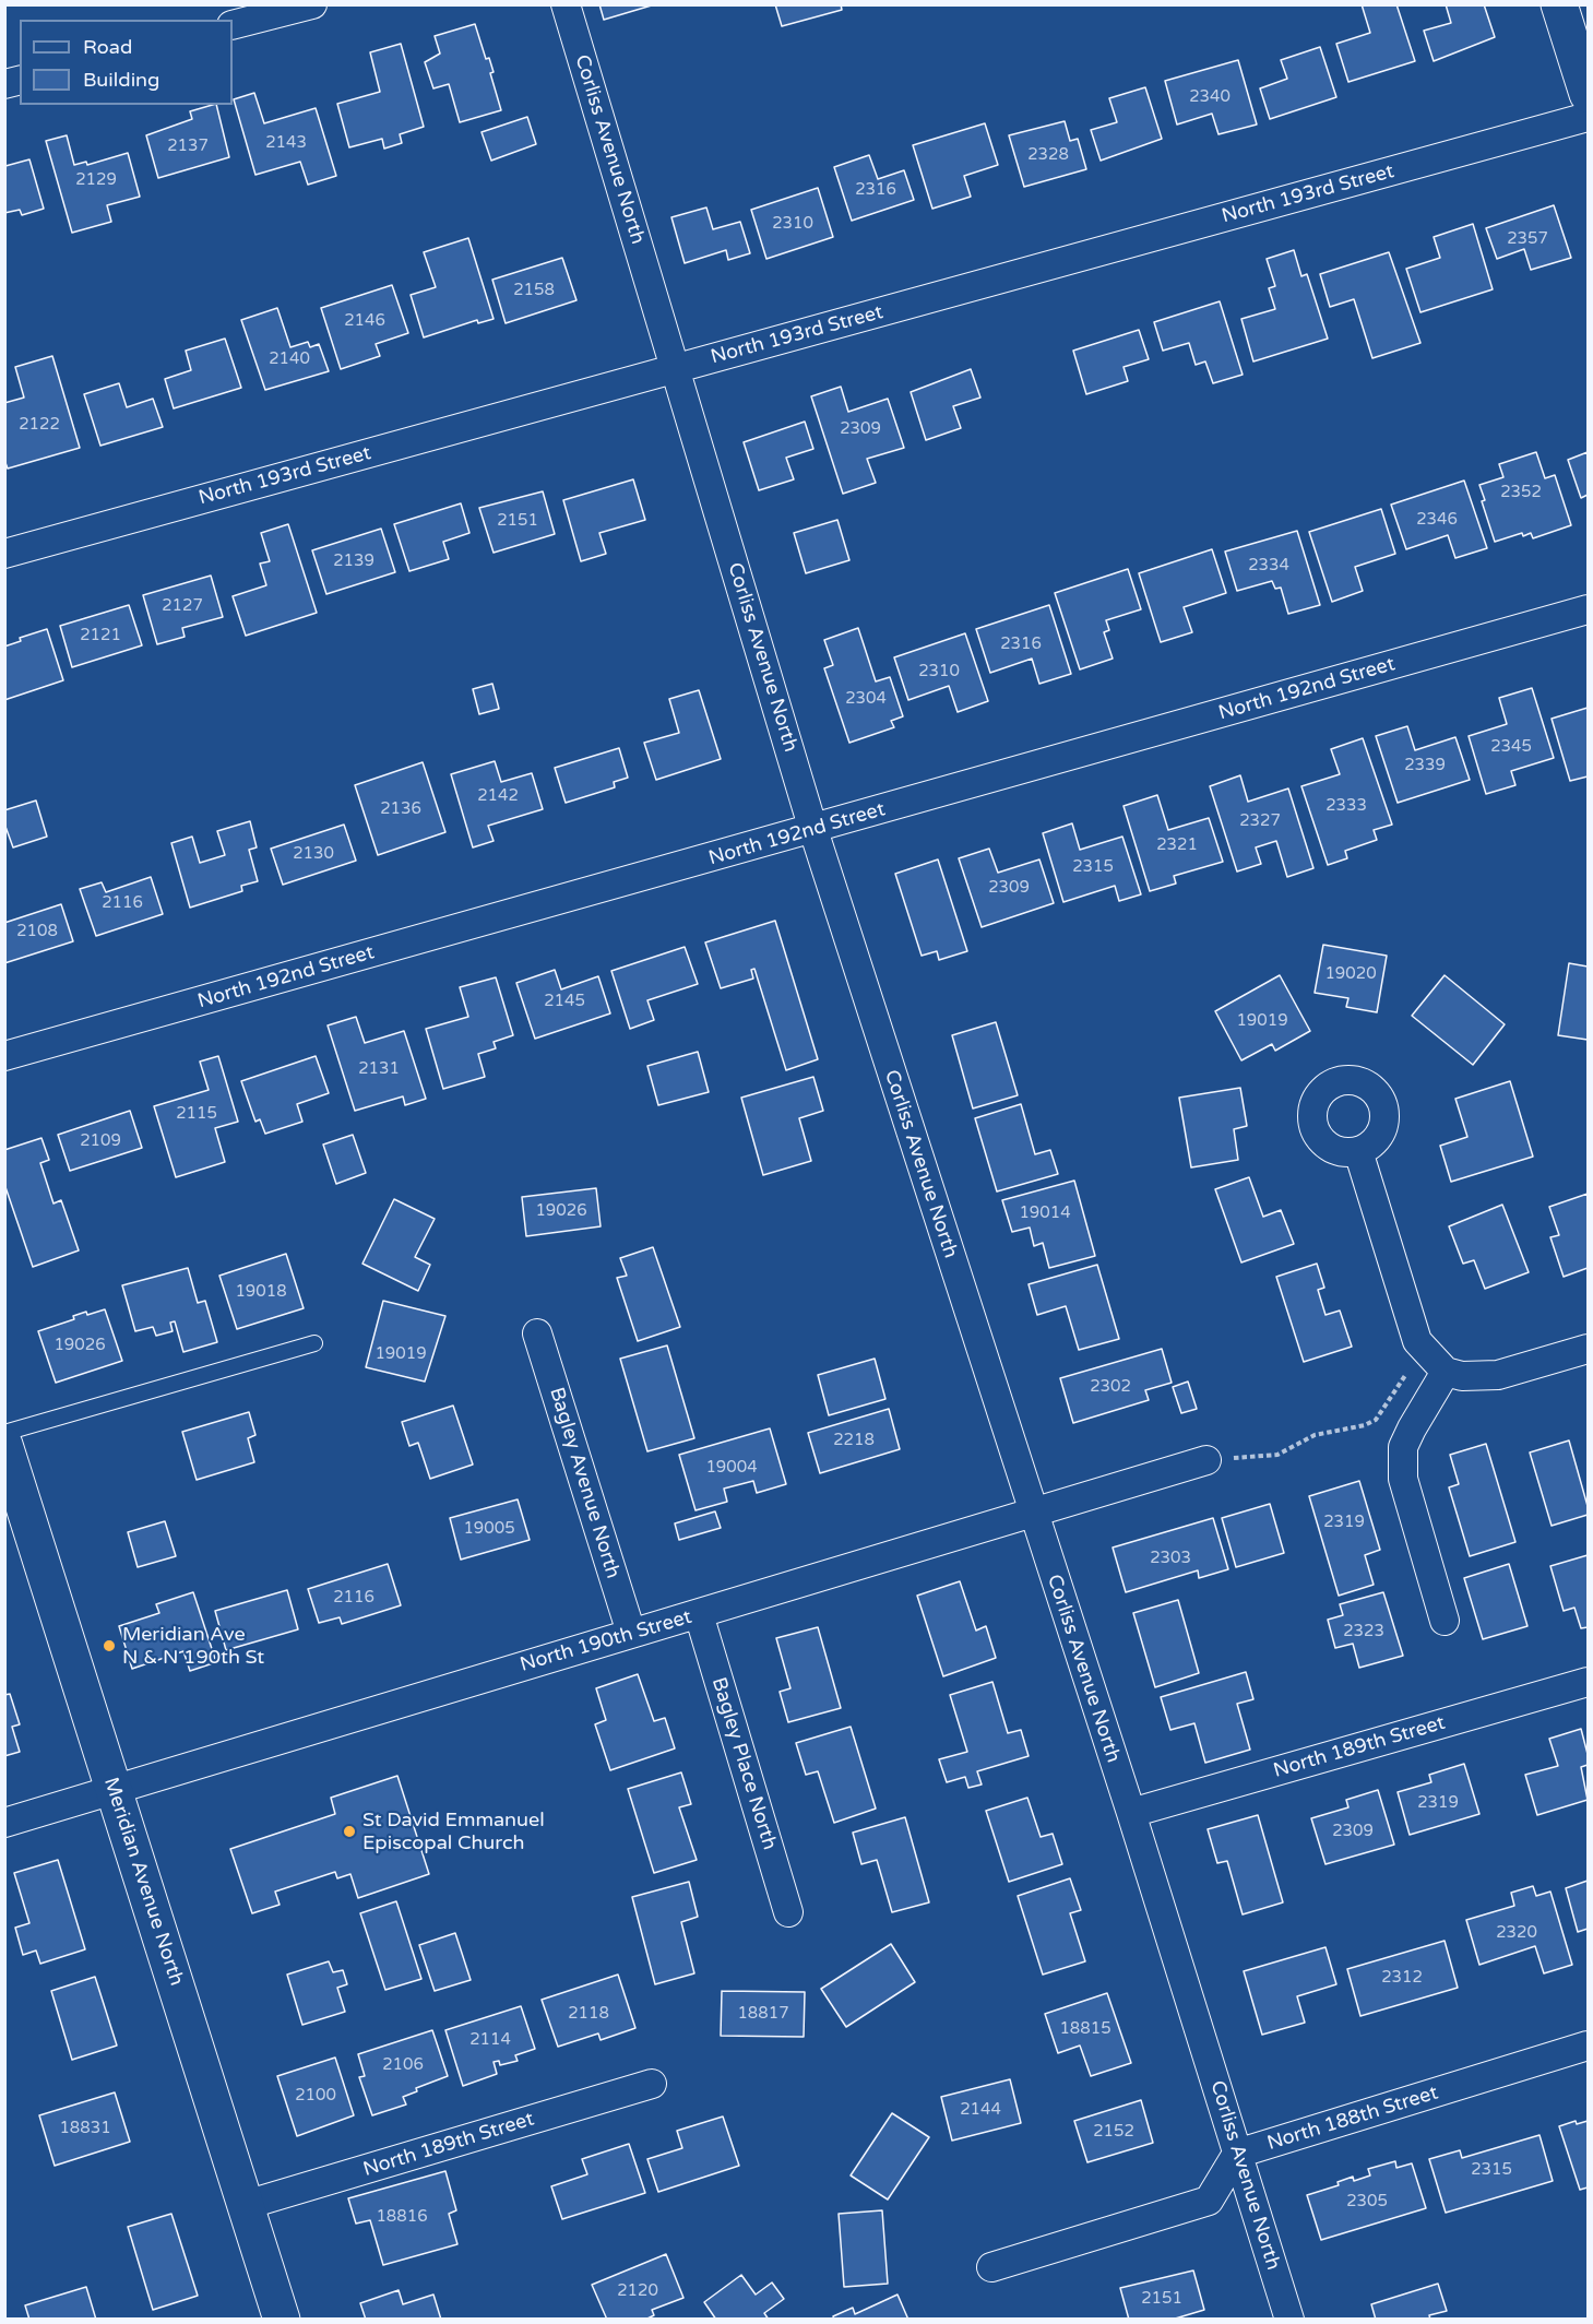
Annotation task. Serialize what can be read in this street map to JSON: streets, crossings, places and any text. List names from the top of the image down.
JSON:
{
  "streets": {
    "street": [
      "Corliss Avenue North",
      "North 193rd Street",
      "North 192nd Street",
      "Bagley Avenue North",
      "North 190th Street",
      "North 189th Street",
      "Bagley Place North",
      "Meridian Avenue North",
      "North 188th Street"
    ]
  },
  "crossings": [
    ["Corliss Avenue North", "North 193rd Street"],
    ["Corliss Avenue North", "North 192nd Street"],
    ["Corliss Avenue North", "North 190th Street"],
    ["Corliss Avenue North", "North 189th Street"],
    ["Corliss Avenue North", "North 188th Street"],
    ["Bagley Avenue North", "North 190th Street"],
    ["North 190th Street", "Bagley Place North"],
    ["North 190th Street", "Meridian Avenue North"],
    ["North 189th Street", "Meridian Avenue North"]
  ],
  "places": ["Meridian Ave N & N 190th St", "St David Emmanuel Episcopal Church"],
  "house_numbers": [
    "2340",
    "2143",
    "2137",
    "2328",
    "2129",
    "2316",
    "2310",
    "2357",
    "2158",
    "2146",
    "2140",
    "2122",
    "2309",
    "2352",
    "2346",
    "2151",
    "2139",
    "2334",
    "2127",
    "2121",
    "2316",
    "2310",
    "2304",
    "2345",
    "2339",
    "2142",
    "2333",
    "2136",
    "2327",
    "2321",
    "2130",
    "2315",
    "2309",
    "2116",
    "2108",
    "19020",
    "2145",
    "19019",
    "2131",
    "2115",
    "2109",
    "19026",
    "19014",
    "19018",
    "19026",
    "19019",
    "2302",
    "2218",
    "19004",
    "2319",
    "19005",
    "2303",
    "2116",
    "2323",
    "2319",
    "2309",
    "2320",
    "2312",
    "2118",
    "18817",
    "18815",
    "2114",
    "2106",
    "2100",
    "2144",
    "18831",
    "2152",
    "2315",
    "2305",
    "18816",
    "2120",
    "2151"
  ],
  "legend": ["Road", "Building"]
}
